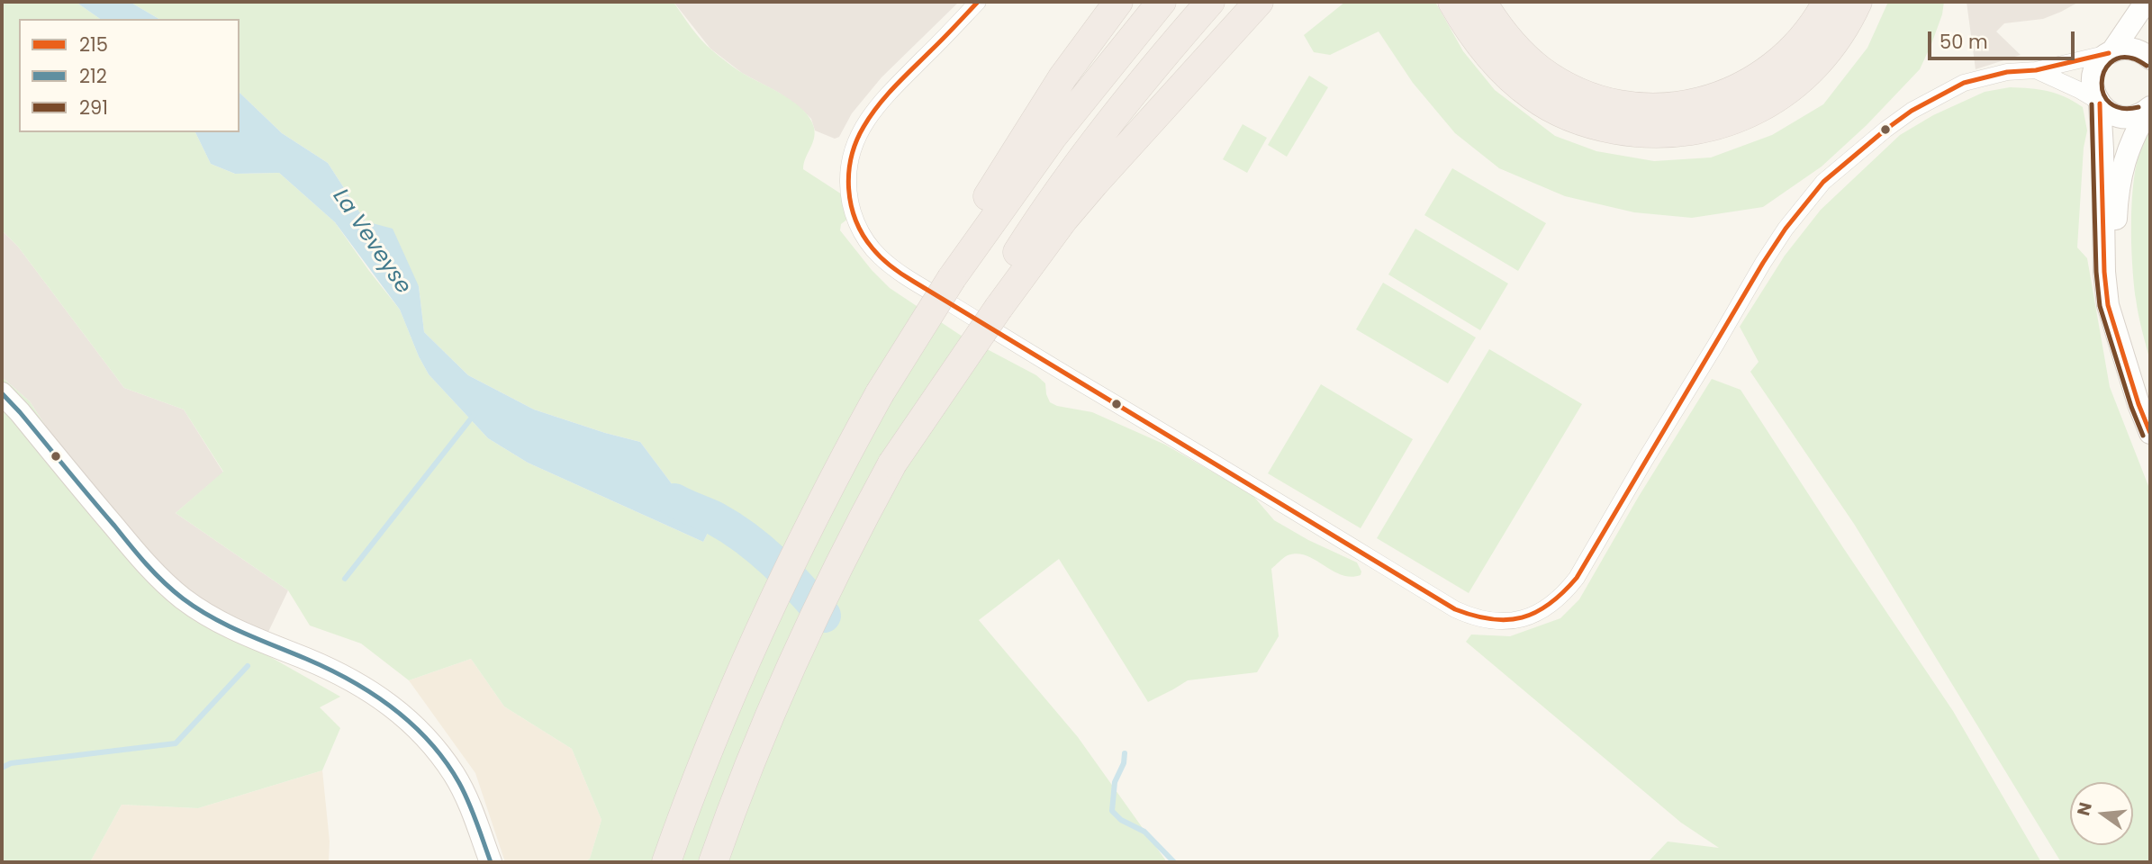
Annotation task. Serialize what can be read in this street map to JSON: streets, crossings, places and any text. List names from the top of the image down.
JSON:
{
  "water": ["La Veveyse"],
  "lines": ["transit line 215", "transit line 291", "transit line 212"],
  "legend": ["215", "212", "291"],
  "scale_bar": "50 m",
  "north": "left"
}
